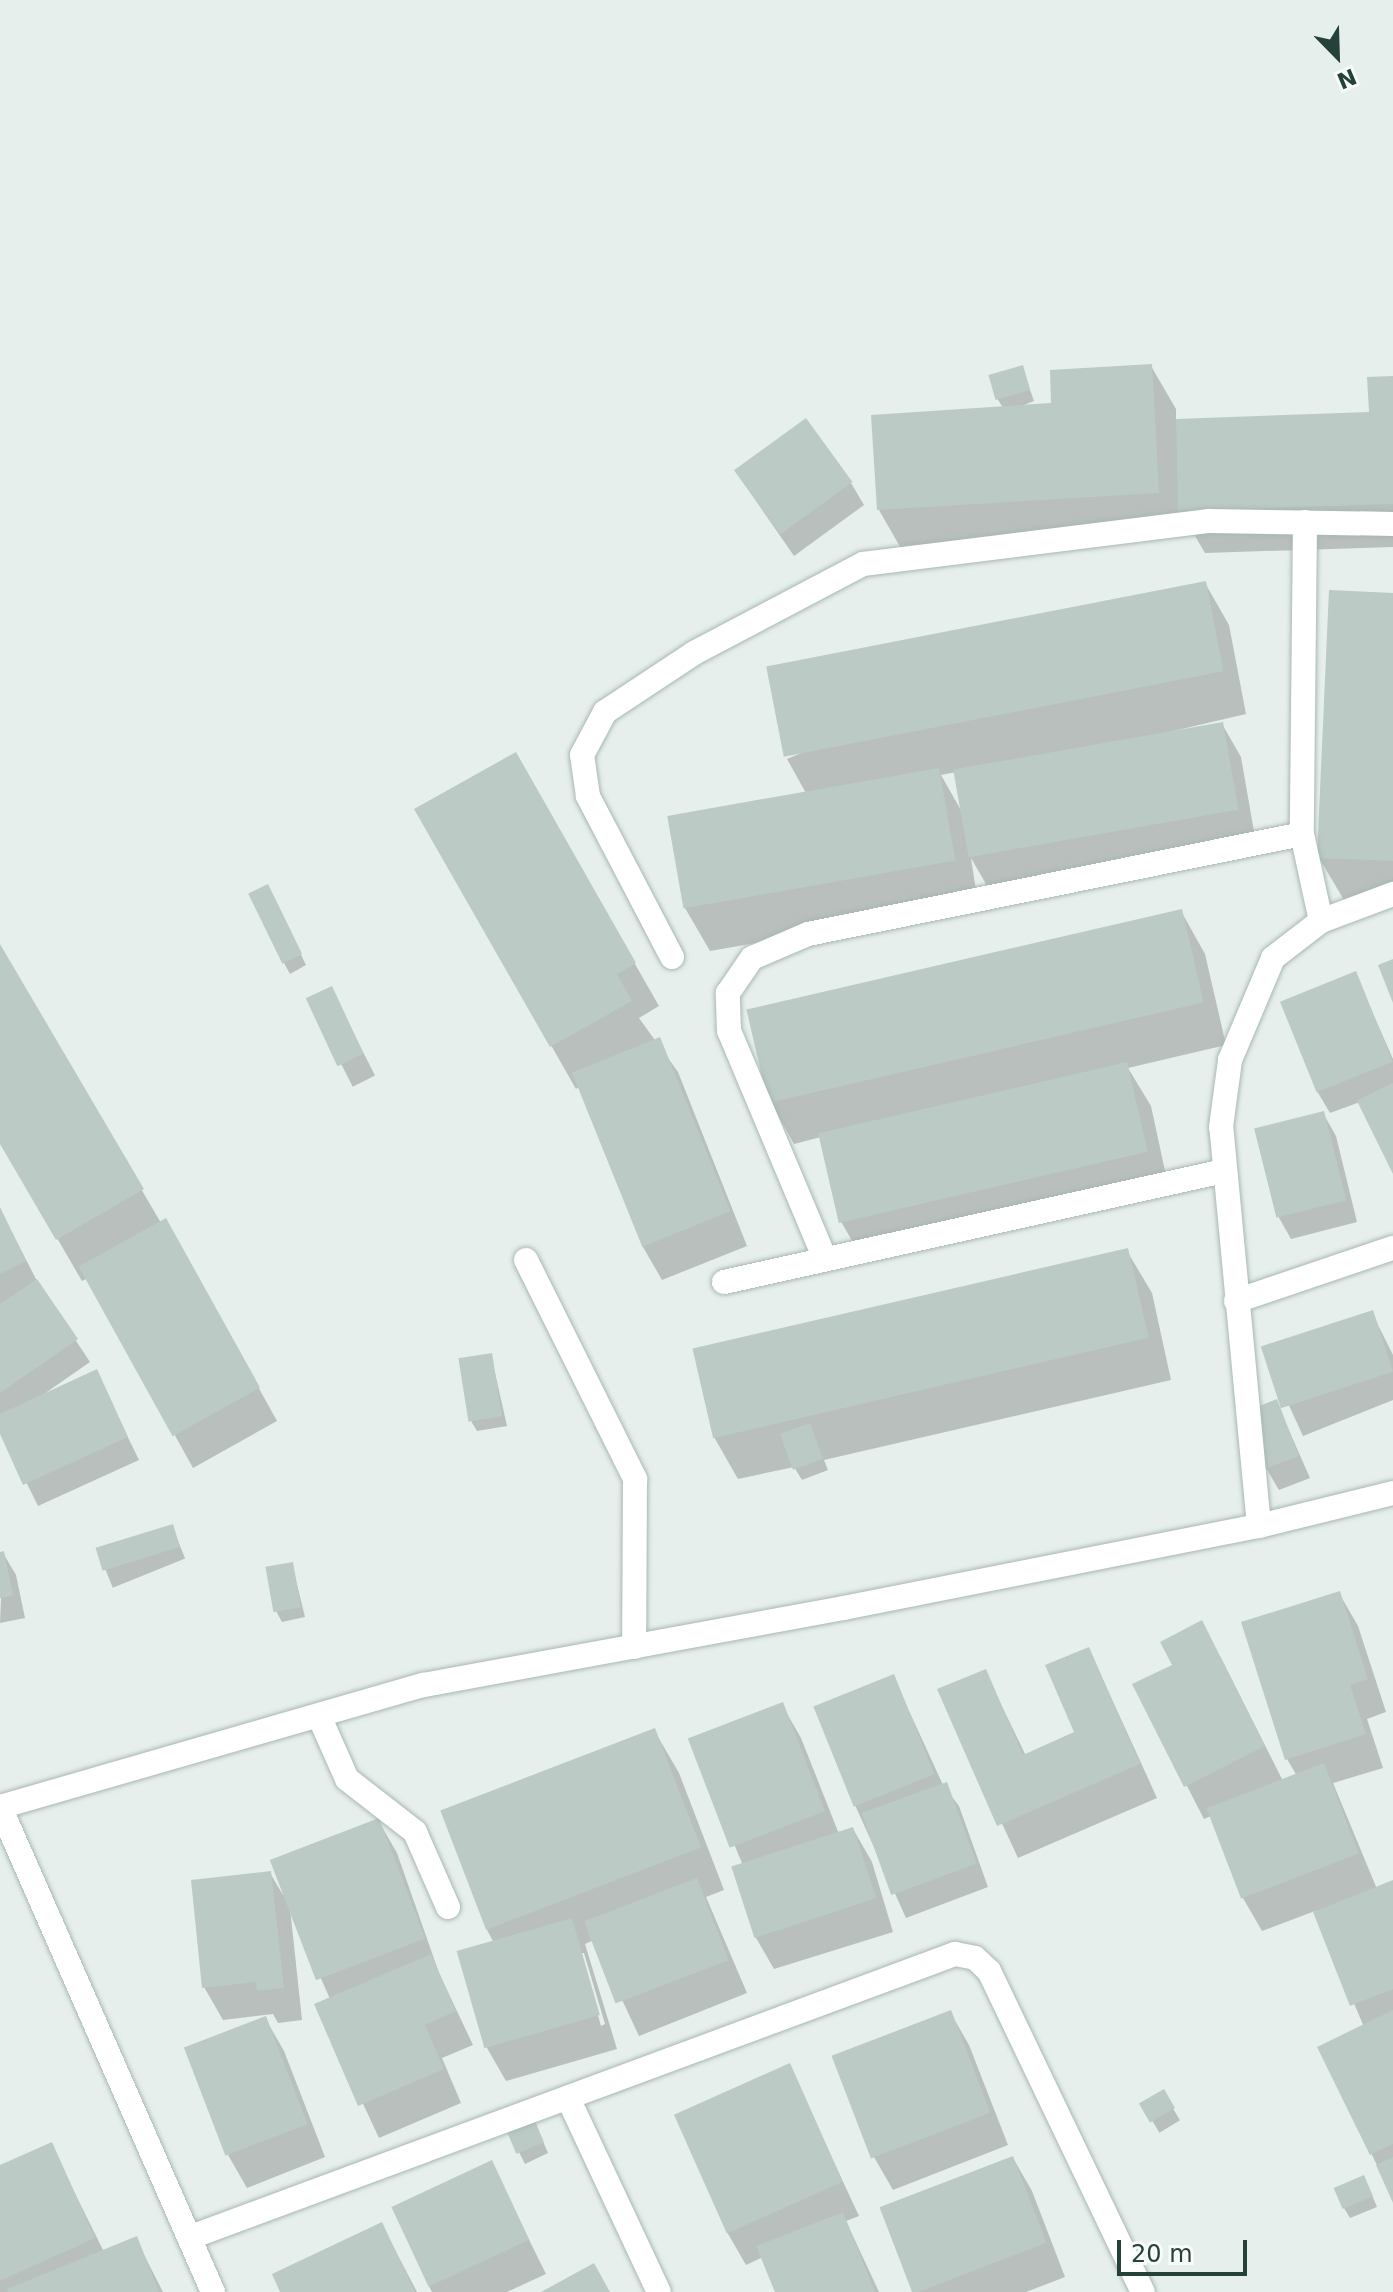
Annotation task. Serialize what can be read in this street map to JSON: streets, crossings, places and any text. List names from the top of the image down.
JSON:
{
  "scale_bar": "20 m",
  "north": "bottom right"
}
